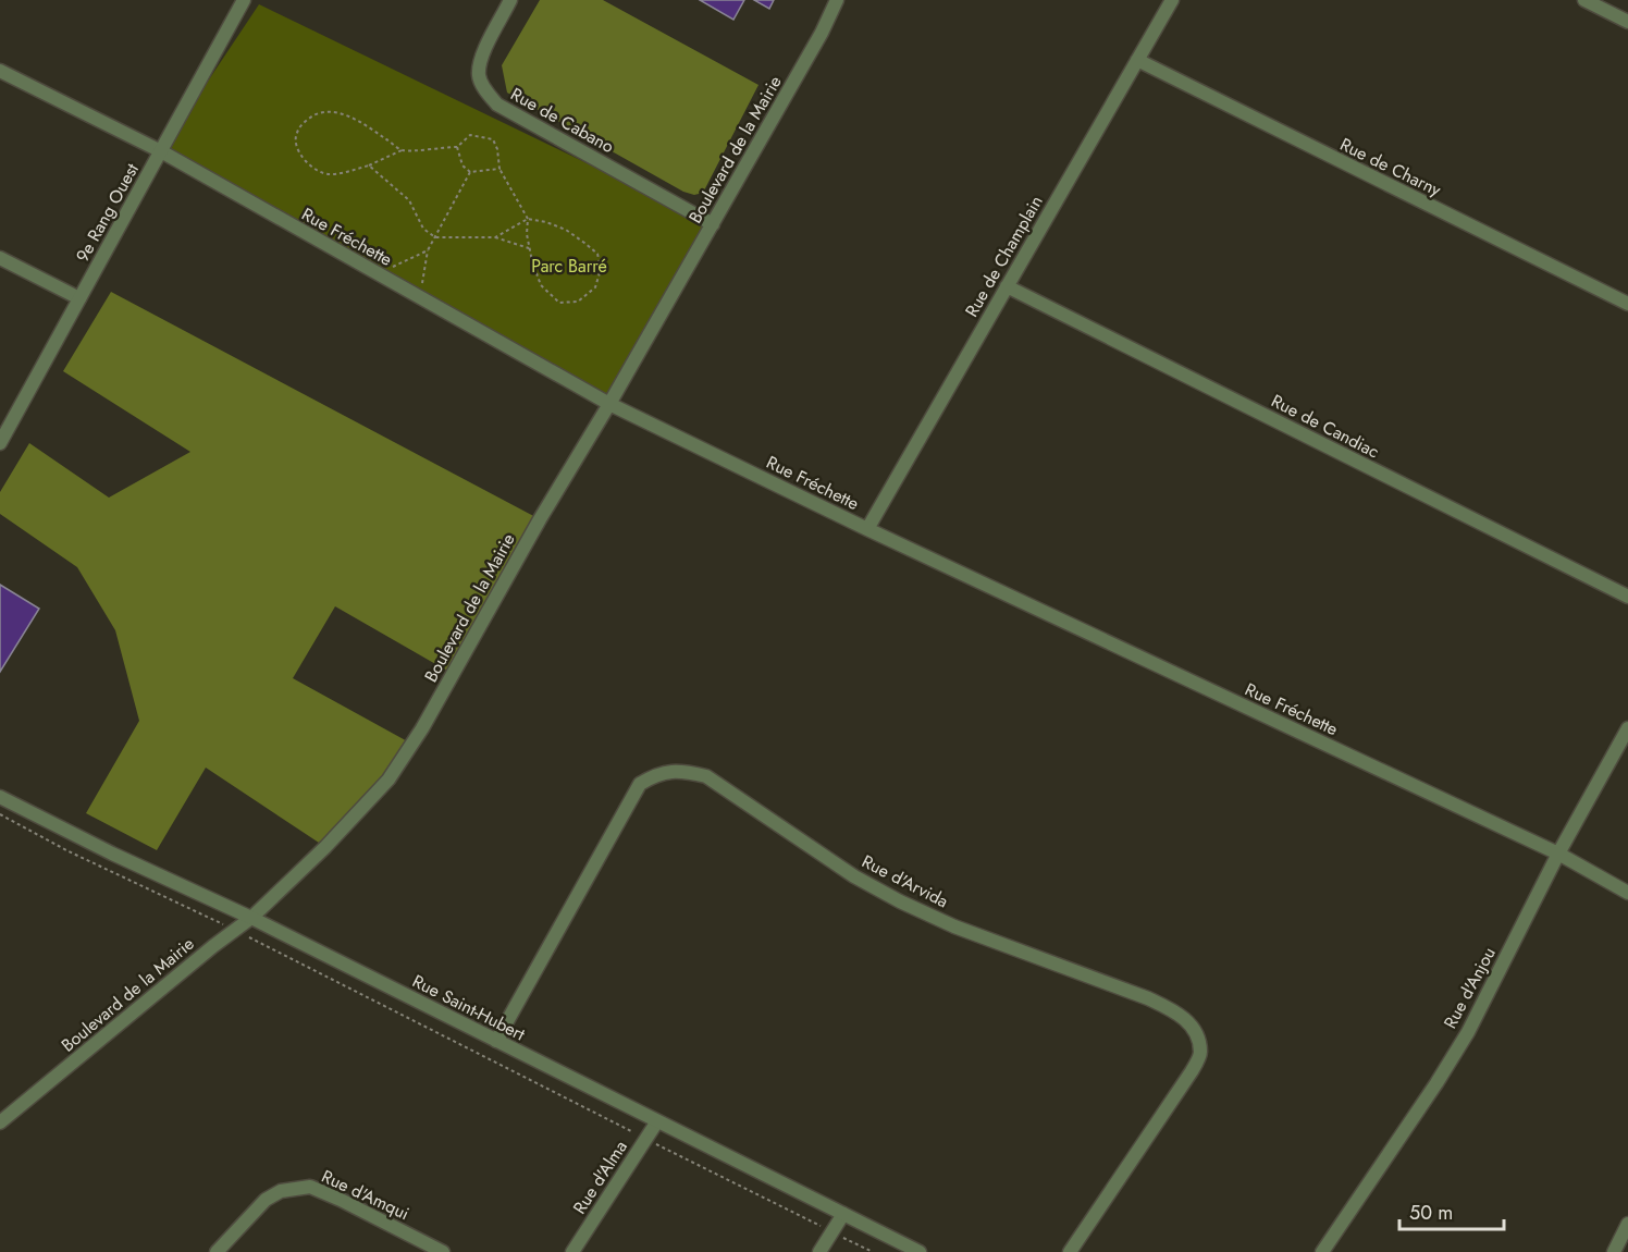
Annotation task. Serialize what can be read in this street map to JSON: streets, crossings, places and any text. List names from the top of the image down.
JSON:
{
  "streets": {
    "street": [
      "Rue de Cabano",
      "Boulevard de la Mairie",
      "Rue de Charny",
      "9e Rang Ouest",
      "Rue Fréchette",
      "Rue de Champlain",
      "Rue de Candiac",
      "Rue d'Arvida",
      "Rue d'Anjou",
      "Rue Saint-Hubert",
      "Rue d'Alma",
      "Rue d'Amqui"
    ]
  },
  "crossings": [
    ["Rue de Cabano", "Boulevard de la Mairie"],
    ["Boulevard de la Mairie", "Rue Fréchette"],
    ["Boulevard de la Mairie", "Rue Saint-Hubert"],
    ["Rue de Charny", "Rue de Champlain"],
    ["9e Rang Ouest", "Rue Fréchette"],
    ["Rue Fréchette", "Rue de Champlain"],
    ["Rue Fréchette", "Rue d'Anjou"],
    ["Rue de Champlain", "Rue de Candiac"],
    ["Rue d'Arvida", "Rue Saint-Hubert"],
    ["Rue Saint-Hubert", "Rue d'Alma"]
  ],
  "parks": ["Parc Barré"],
  "scale_bar": "50 m"
}
